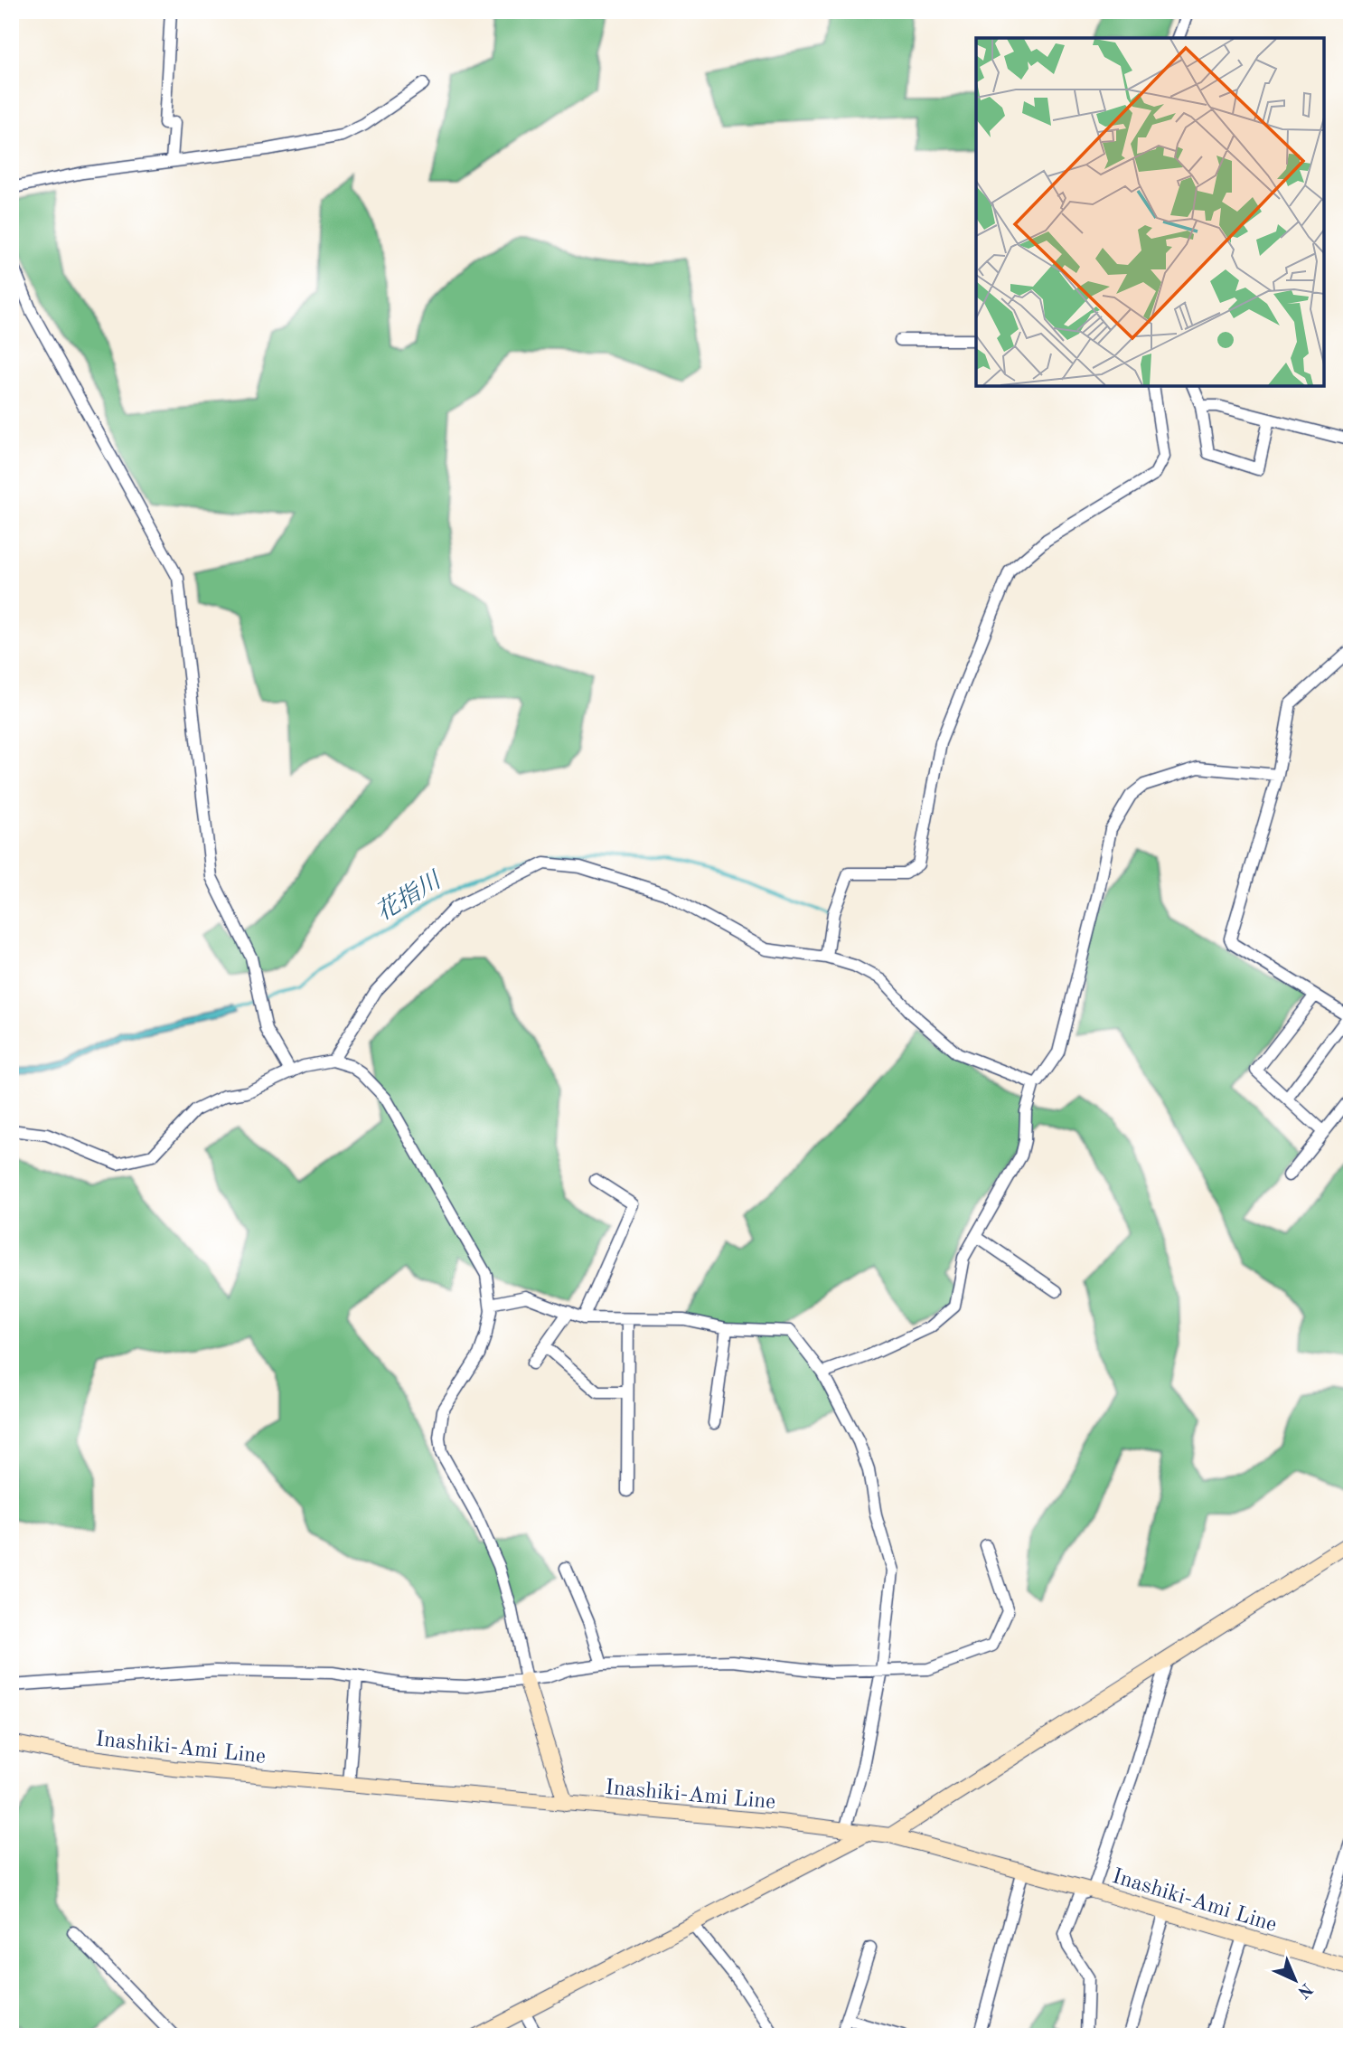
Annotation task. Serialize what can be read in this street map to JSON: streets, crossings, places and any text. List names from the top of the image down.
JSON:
{
  "streets": {
    "main road": ["Inashiki-Ami Line"]
  },
  "water": ["花指川"],
  "north": "bottom right"
}
